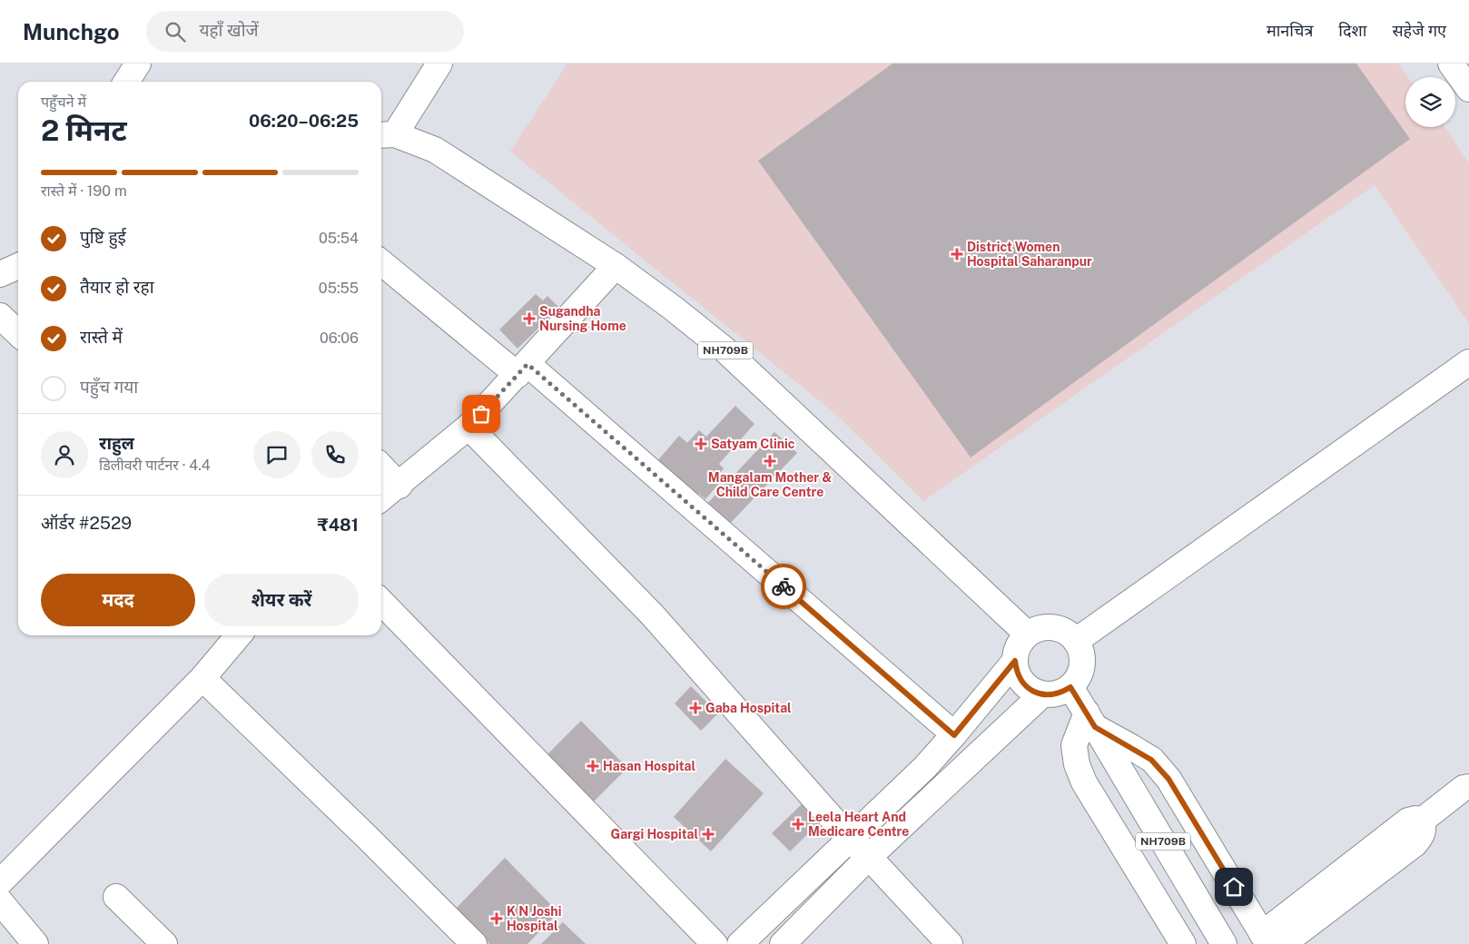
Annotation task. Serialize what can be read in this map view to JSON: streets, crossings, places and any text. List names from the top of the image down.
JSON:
{
  "streets": {
    "main road": ["NH709B"]
  },
  "places": {
    "health": [
      "District Women Hospital Saharanpur",
      "Sugandha Nursing Home",
      "Satyam Clinic",
      "Mangalam Mother & Child Care Centre",
      "Gaba Hospital",
      "Hasan Hospital",
      "Leela Heart And Medicare Centre",
      "Gargi Hospital",
      "K N Joshi Hospital"
    ]
  },
  "page": {
    "header": "Munchgo",
    "search": "यहाँ खोजें",
    "nav": ["मानचित्र", "दिशा", "सहेजे गए"],
    "heading": ["2 मिनट", "पहुँचने में", "06:20–06:25"],
    "panel": [
      "राहुल",
      "डिलीवरी पार्टनर · 4.4",
      "ऑर्डर #2529",
      "₹481"
    ],
    "bar": "रास्ते में · 190 m",
    "list": [
      ["पुष्टि हुई", "05:54"],
      ["तैयार हो रहा", "05:55"],
      ["रास्ते में", "06:06"],
      "पहुँच गया"
    ],
    "buttons": ["मदद", "शेयर करें"]
  }
}
